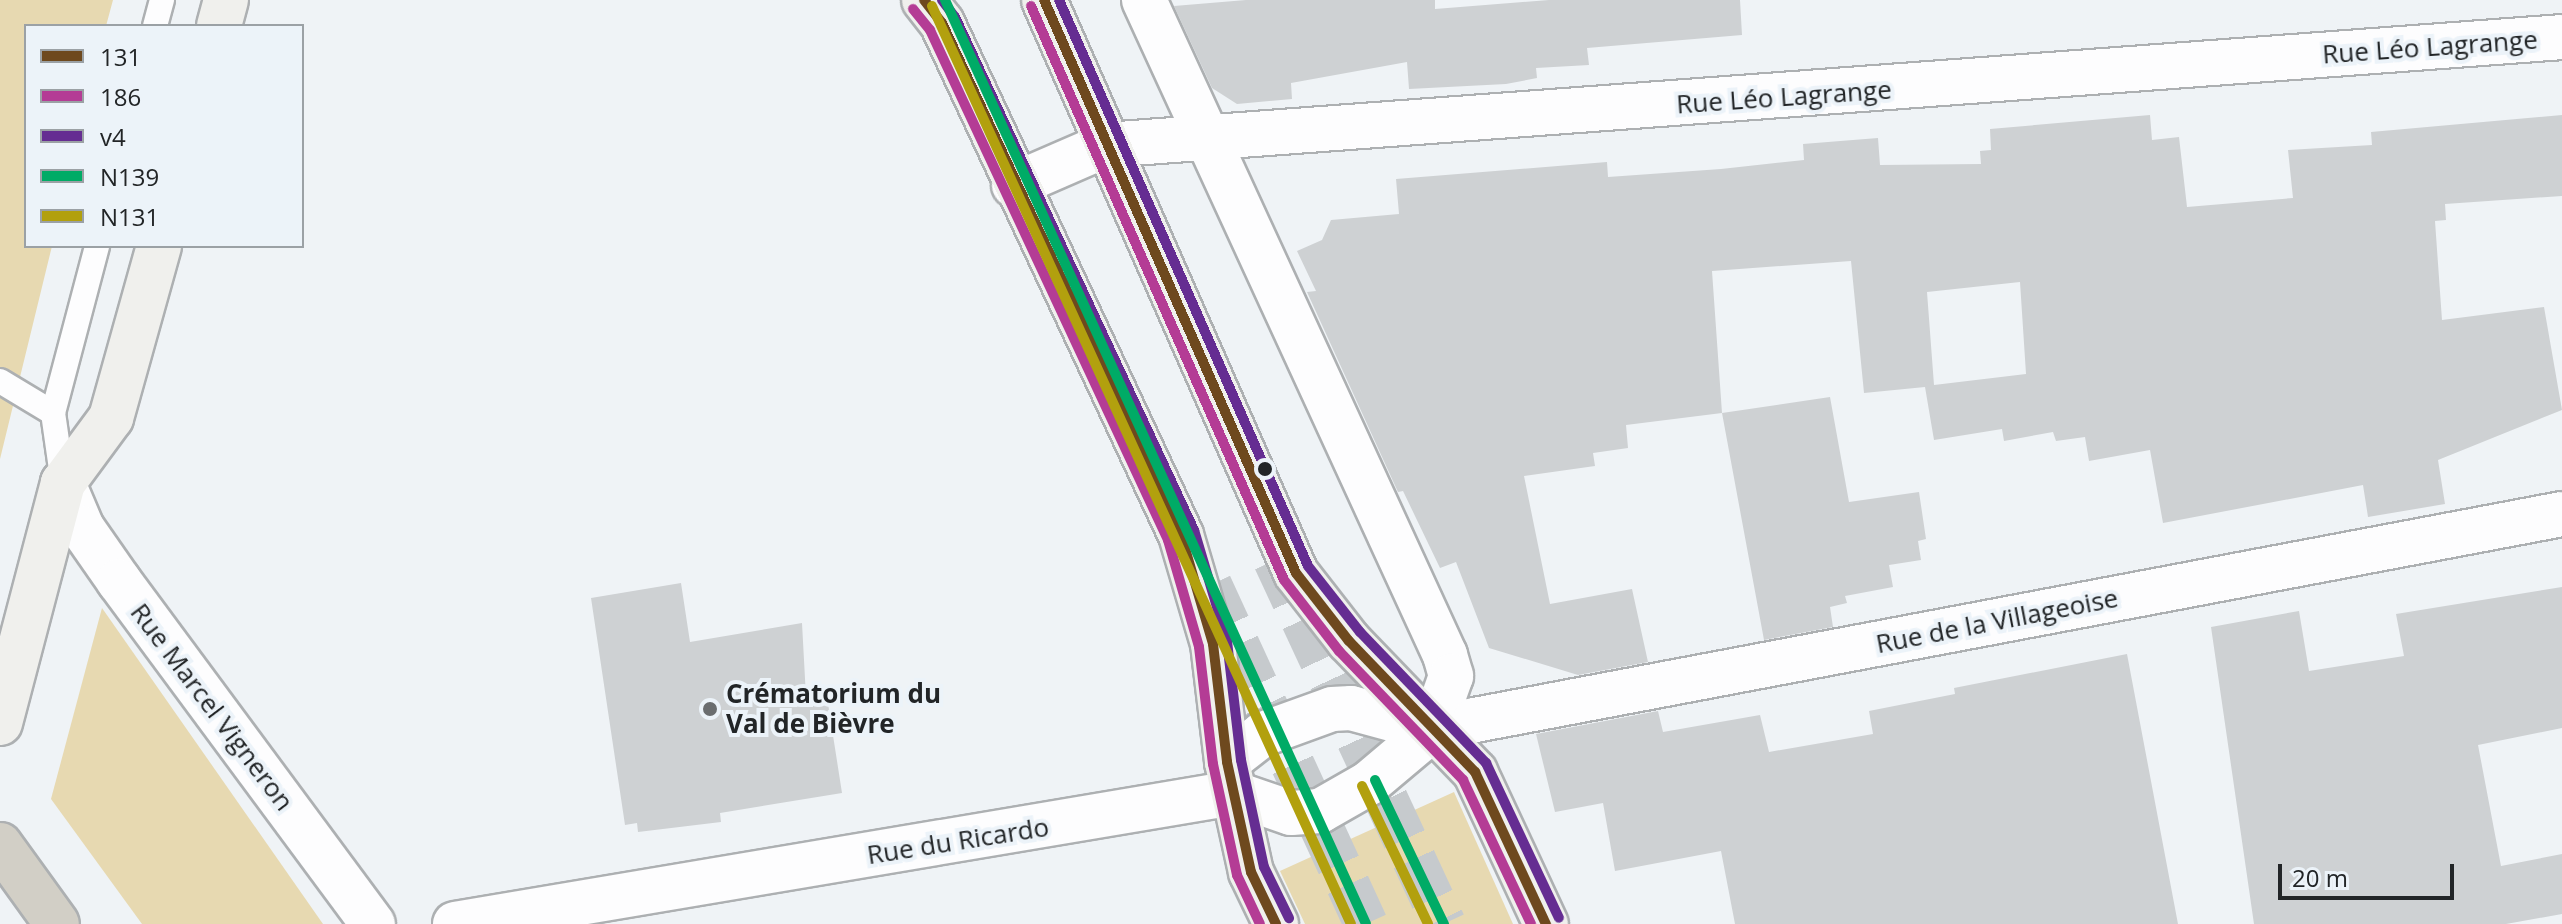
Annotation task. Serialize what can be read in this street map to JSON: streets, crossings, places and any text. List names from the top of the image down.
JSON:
{
  "streets": {
    "street": [
      "Rue Léo Lagrange",
      "Rue de la Villageoise",
      "Rue Marcel Vigneron",
      "Rue du Ricardo"
    ]
  },
  "crossings": [
    ["Rue de la Villageoise", "Rue du Ricardo"]
  ],
  "places": ["Crématorium du Val de Bièvre"],
  "lines": [
    "transit line 131",
    "transit line v4",
    "transit line N139",
    "transit line 186",
    "transit line N131"
  ],
  "legend": [
    "131",
    "186",
    "v4",
    "N139",
    "N131"
  ],
  "scale_bar": "20 m"
}
